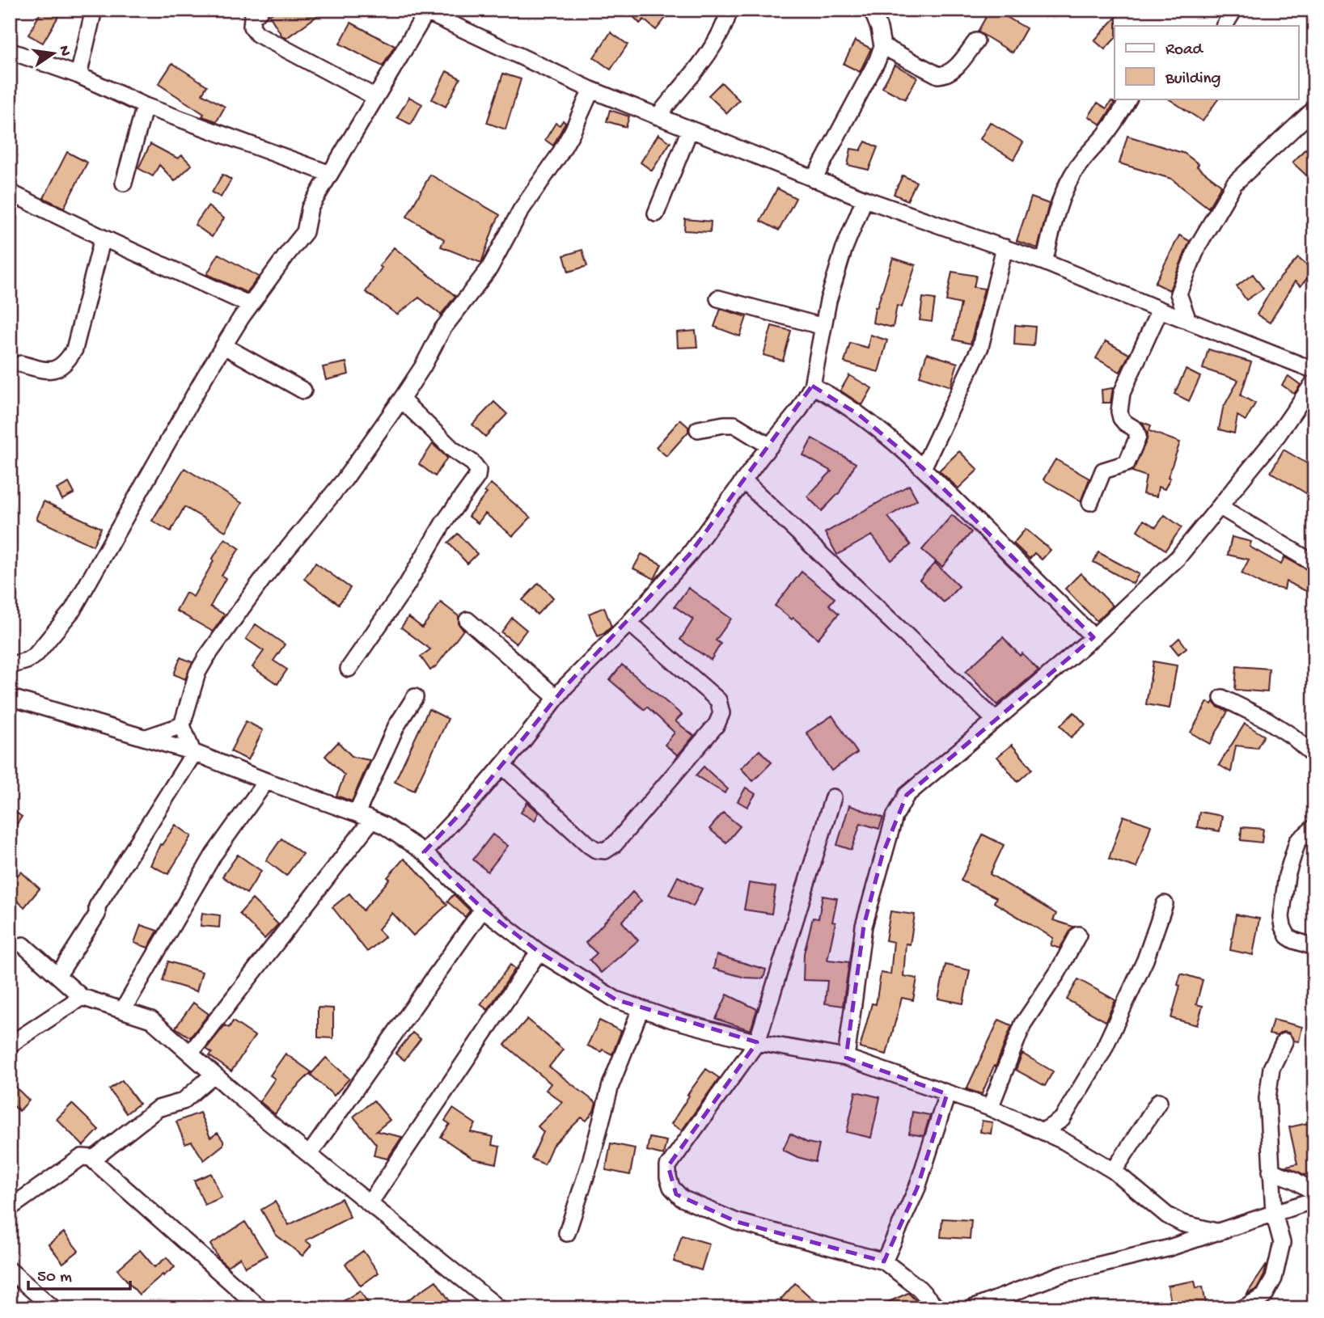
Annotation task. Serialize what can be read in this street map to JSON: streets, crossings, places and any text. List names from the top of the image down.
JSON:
{
  "legend": ["Road", "Building"],
  "scale_bar": "50 m",
  "north": "right"
}
